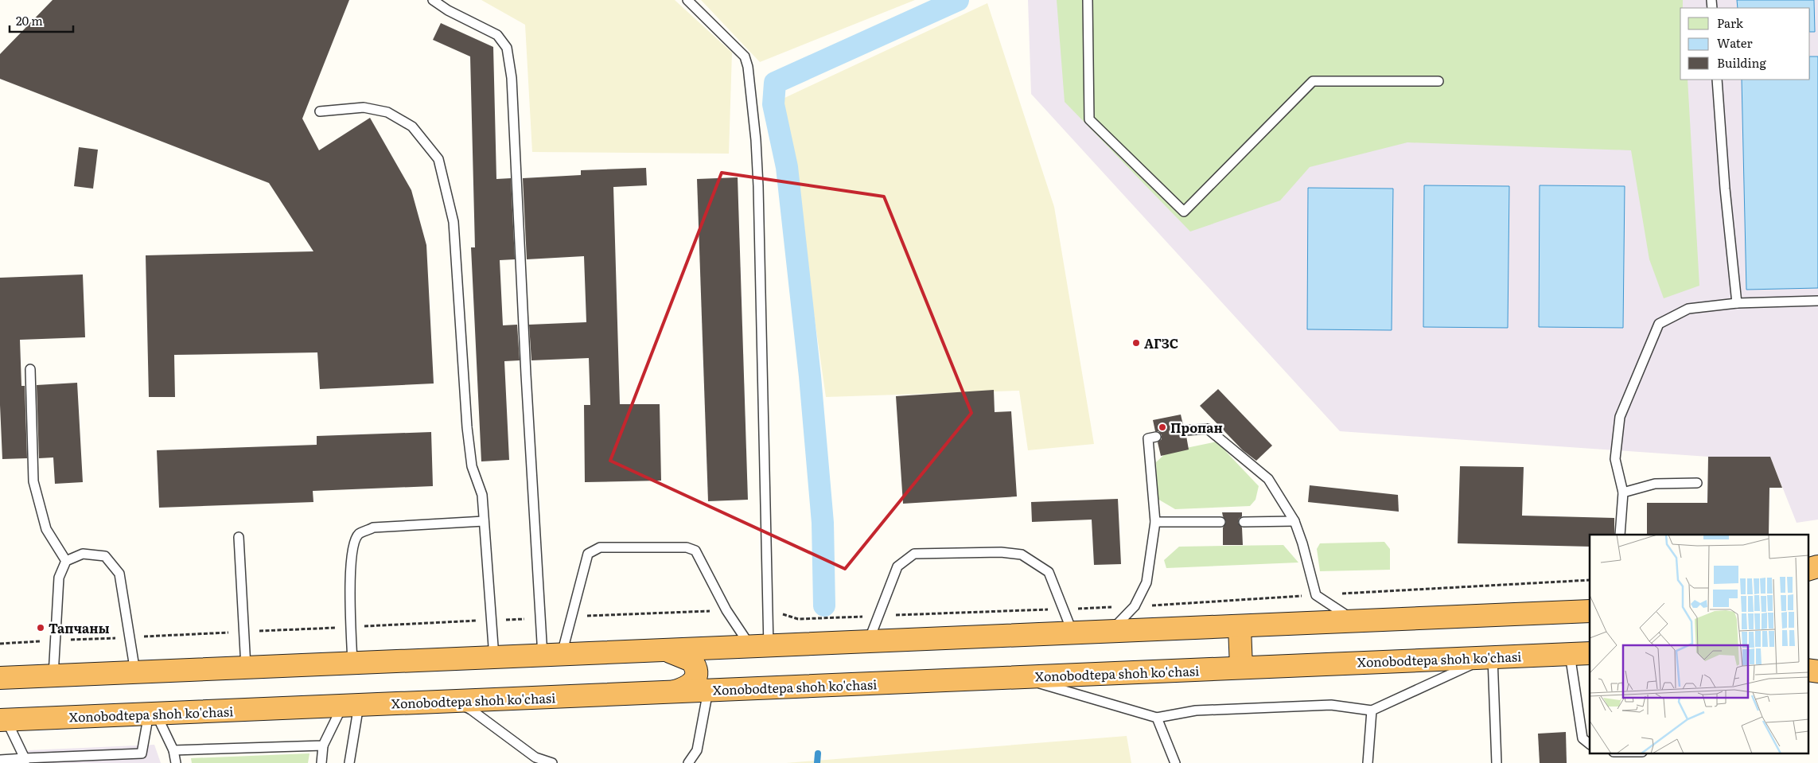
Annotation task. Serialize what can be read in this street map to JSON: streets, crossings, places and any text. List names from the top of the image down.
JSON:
{
  "streets": {
    "highway": ["Xonobodtepa shoh ko'chasi"]
  },
  "places": ["АГЗС", "Пропан", "Тапчаны"],
  "legend": ["Park", "Water", "Building"],
  "scale_bar": "20 m"
}
